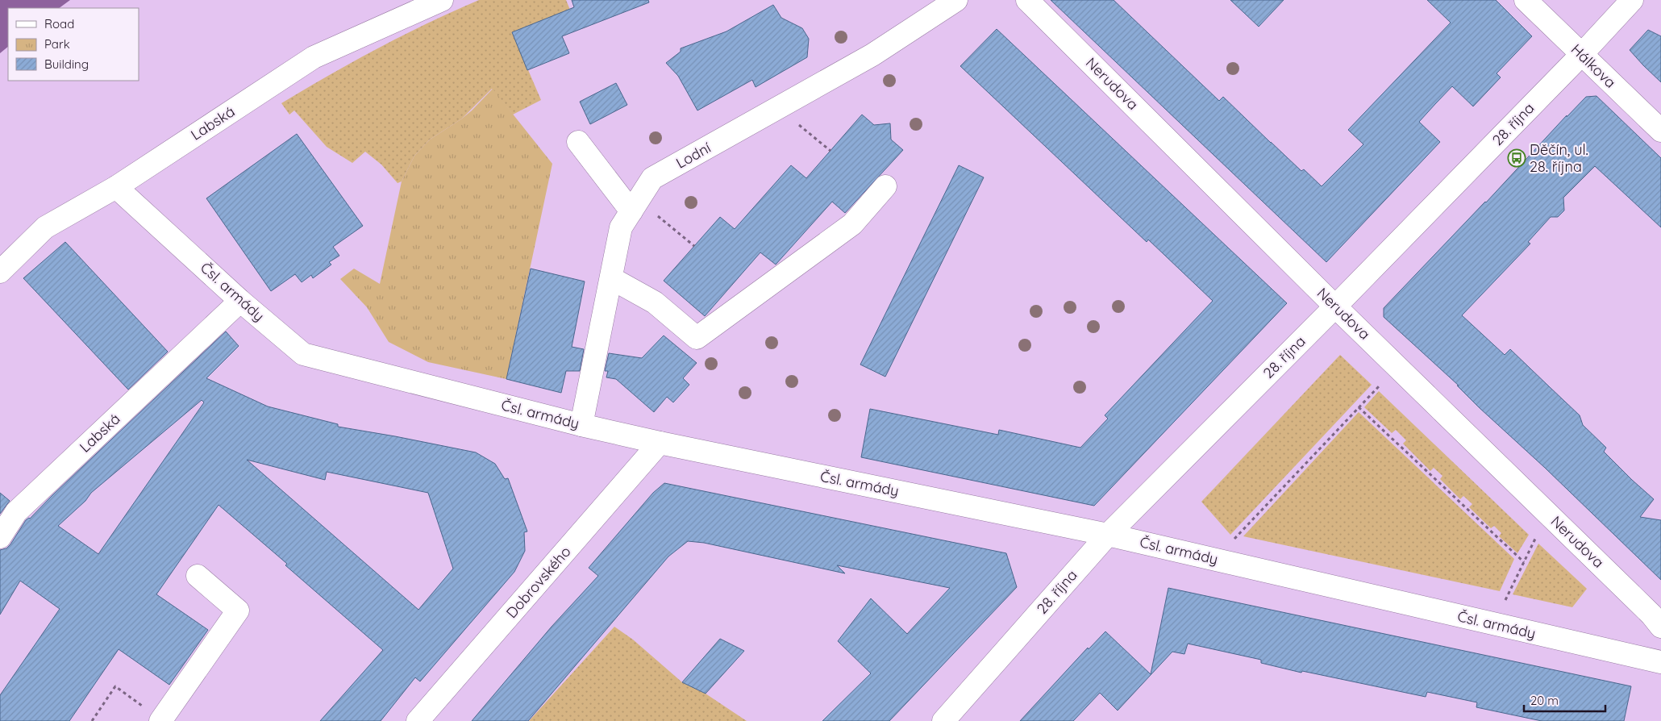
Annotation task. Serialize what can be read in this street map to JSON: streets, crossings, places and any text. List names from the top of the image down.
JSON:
{
  "streets": {
    "street": [
      "Hálkova",
      "Nerudova",
      "Labská",
      "28. října",
      "Lodní",
      "Čsl. armády",
      "Dobrovského"
    ]
  },
  "crossings": [
    ["Hálkova", "28. října"],
    ["Nerudova", "28. října"],
    ["Labská", "Čsl. armády"],
    ["28. října", "Čsl. armády"],
    ["Lodní", "Čsl. armády"],
    ["Čsl. armády", "Dobrovského"]
  ],
  "places": {
    "bus stop": ["Děčín, ul. 28. října"]
  },
  "legend": ["Road", "Park", "Building"],
  "scale_bar": "20 m"
}
